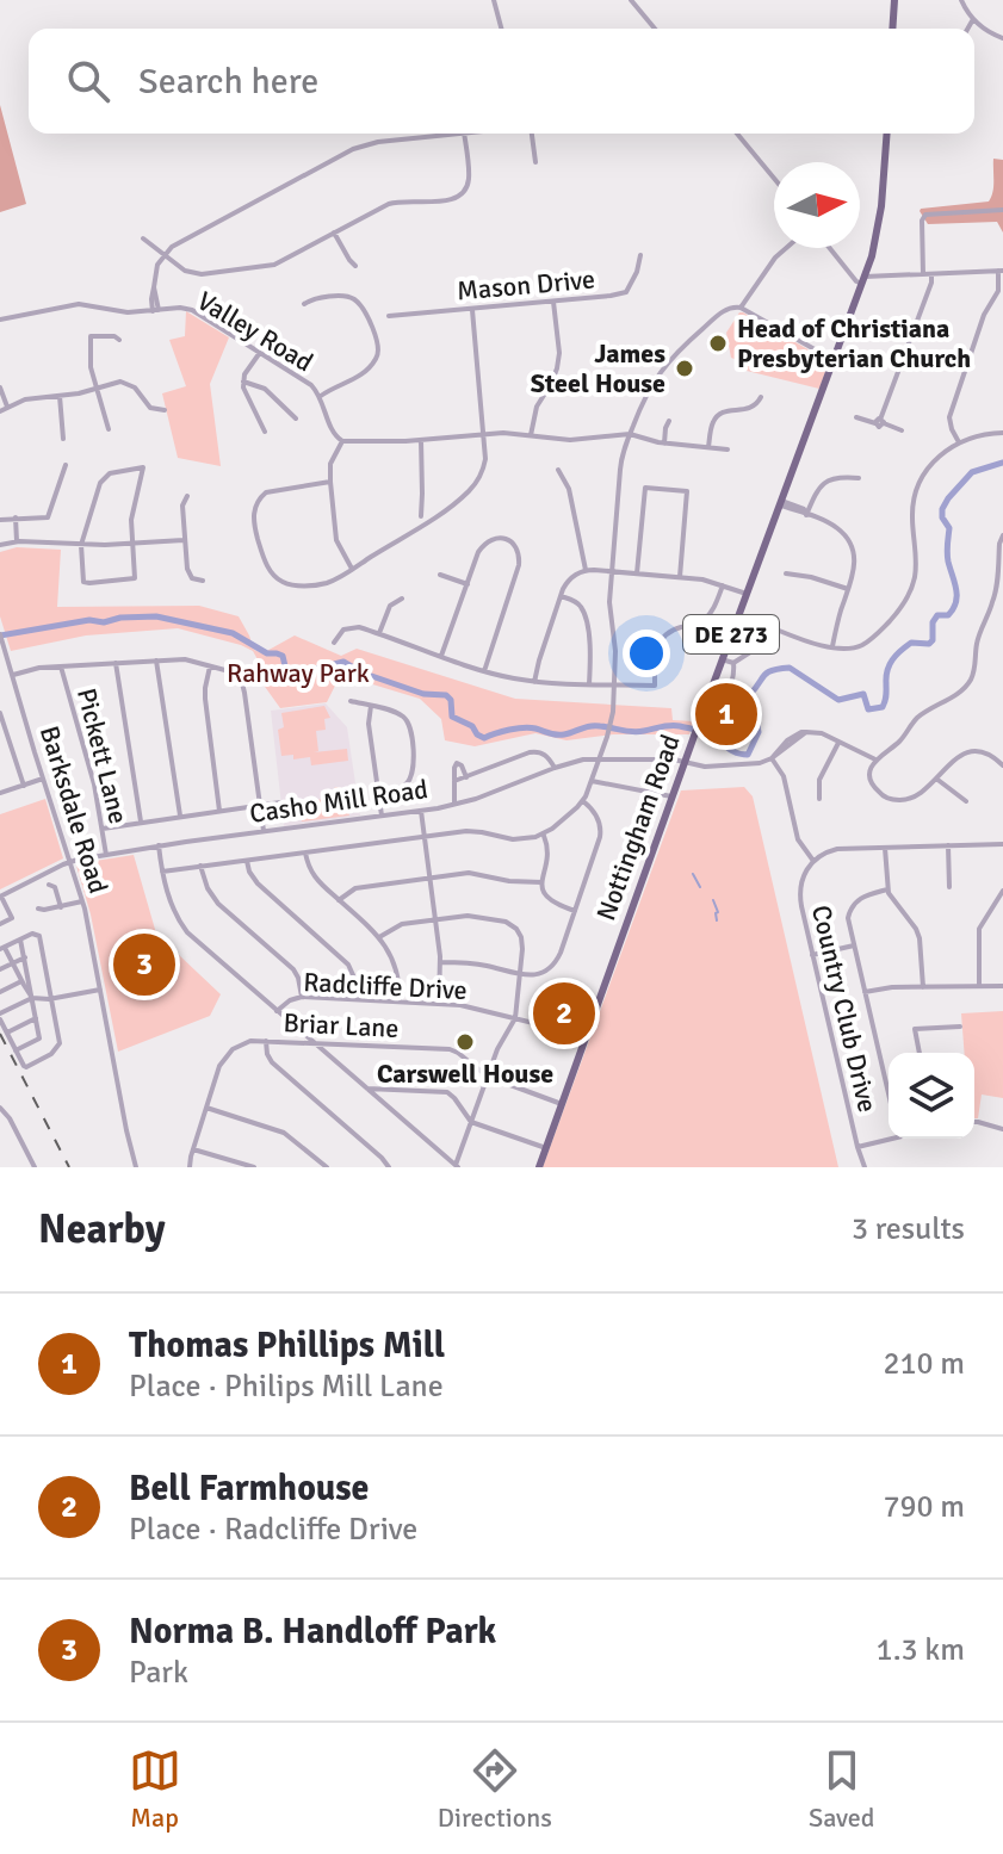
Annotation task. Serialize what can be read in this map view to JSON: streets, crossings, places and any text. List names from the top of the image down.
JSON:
{
  "streets": {
    "main road": ["DE 273", "Nottingham Road"],
    "street": [
      "Mason Drive",
      "Valley Road",
      "Pickett Lane",
      "Casho Mill Road",
      "Barksdale Road",
      "Radcliffe Drive",
      "Country Club Drive",
      "Briar Lane"
    ]
  },
  "crossings": [
    ["Pickett Lane", "Casho Mill Road"],
    ["Casho Mill Road", "Barksdale Road"],
    ["Casho Mill Road", "Nottingham Road"],
    ["Nottingham Road", "Radcliffe Drive"],
    ["Nottingham Road", "Briar Lane"]
  ],
  "parks": ["Rahway Park"],
  "places": ["Head of Christiana Presbyterian Church", "James Steel House", "Carswell House"],
  "north": "right",
  "page": {
    "search": "Search here",
    "pins": ["1", "3", "2"],
    "heading": ["Nearby", "3 results"],
    "list": [
      {
        "mark": "1",
        "name": "Thomas Phillips Mill",
        "note": "Place · Philips Mill Lane",
        "value": "210 m"
      },
      {
        "mark": "2",
        "name": "Bell Farmhouse",
        "note": "Place · Radcliffe Drive",
        "value": "790 m"
      },
      {
        "mark": "3",
        "name": "Norma B. Handloff Park",
        "note": "Park",
        "value": "1.3 km"
      }
    ],
    "nav": ["Map", "Directions", "Saved"]
  }
}
